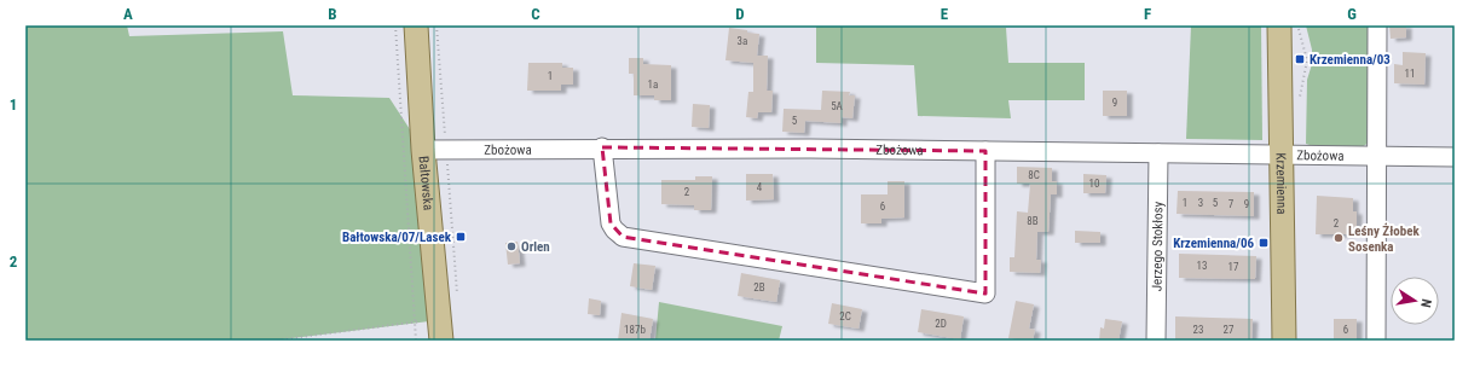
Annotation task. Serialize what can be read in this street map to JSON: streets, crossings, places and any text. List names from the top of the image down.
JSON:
{
  "streets": {
    "main road": ["Krzemienna", "Bałtowska"],
    "street": ["Zbożowa", "Jerzego Stokłosy"]
  },
  "crossings": [
    ["Zbożowa", "Krzemienna"],
    ["Zbożowa", "Bałtowska"],
    ["Zbożowa", "Jerzego Stokłosy"]
  ],
  "places": {
    "transit": ["Krzemienna/03", "Bałtowska/07/Lasek", "Krzemienna/06"],
    "other": ["Leśny Żłobek Sosenka", "Orlen"]
  },
  "house_numbers": [
    "3a",
    "11",
    "1",
    "1a",
    "9",
    "5A",
    "5",
    "8C",
    "10",
    "4",
    "2",
    "1",
    "3",
    "5",
    "7",
    "9",
    "6",
    "8B",
    "2",
    "13",
    "17",
    "2B",
    "2C",
    "2D",
    "187b",
    "23",
    "27",
    "6"
  ],
  "north": "right",
  "grid": {
    "columns": [
      "A",
      "B",
      "C",
      "D",
      "E",
      "F",
      "G"
    ],
    "rows": ["1", "2"]
  }
}
